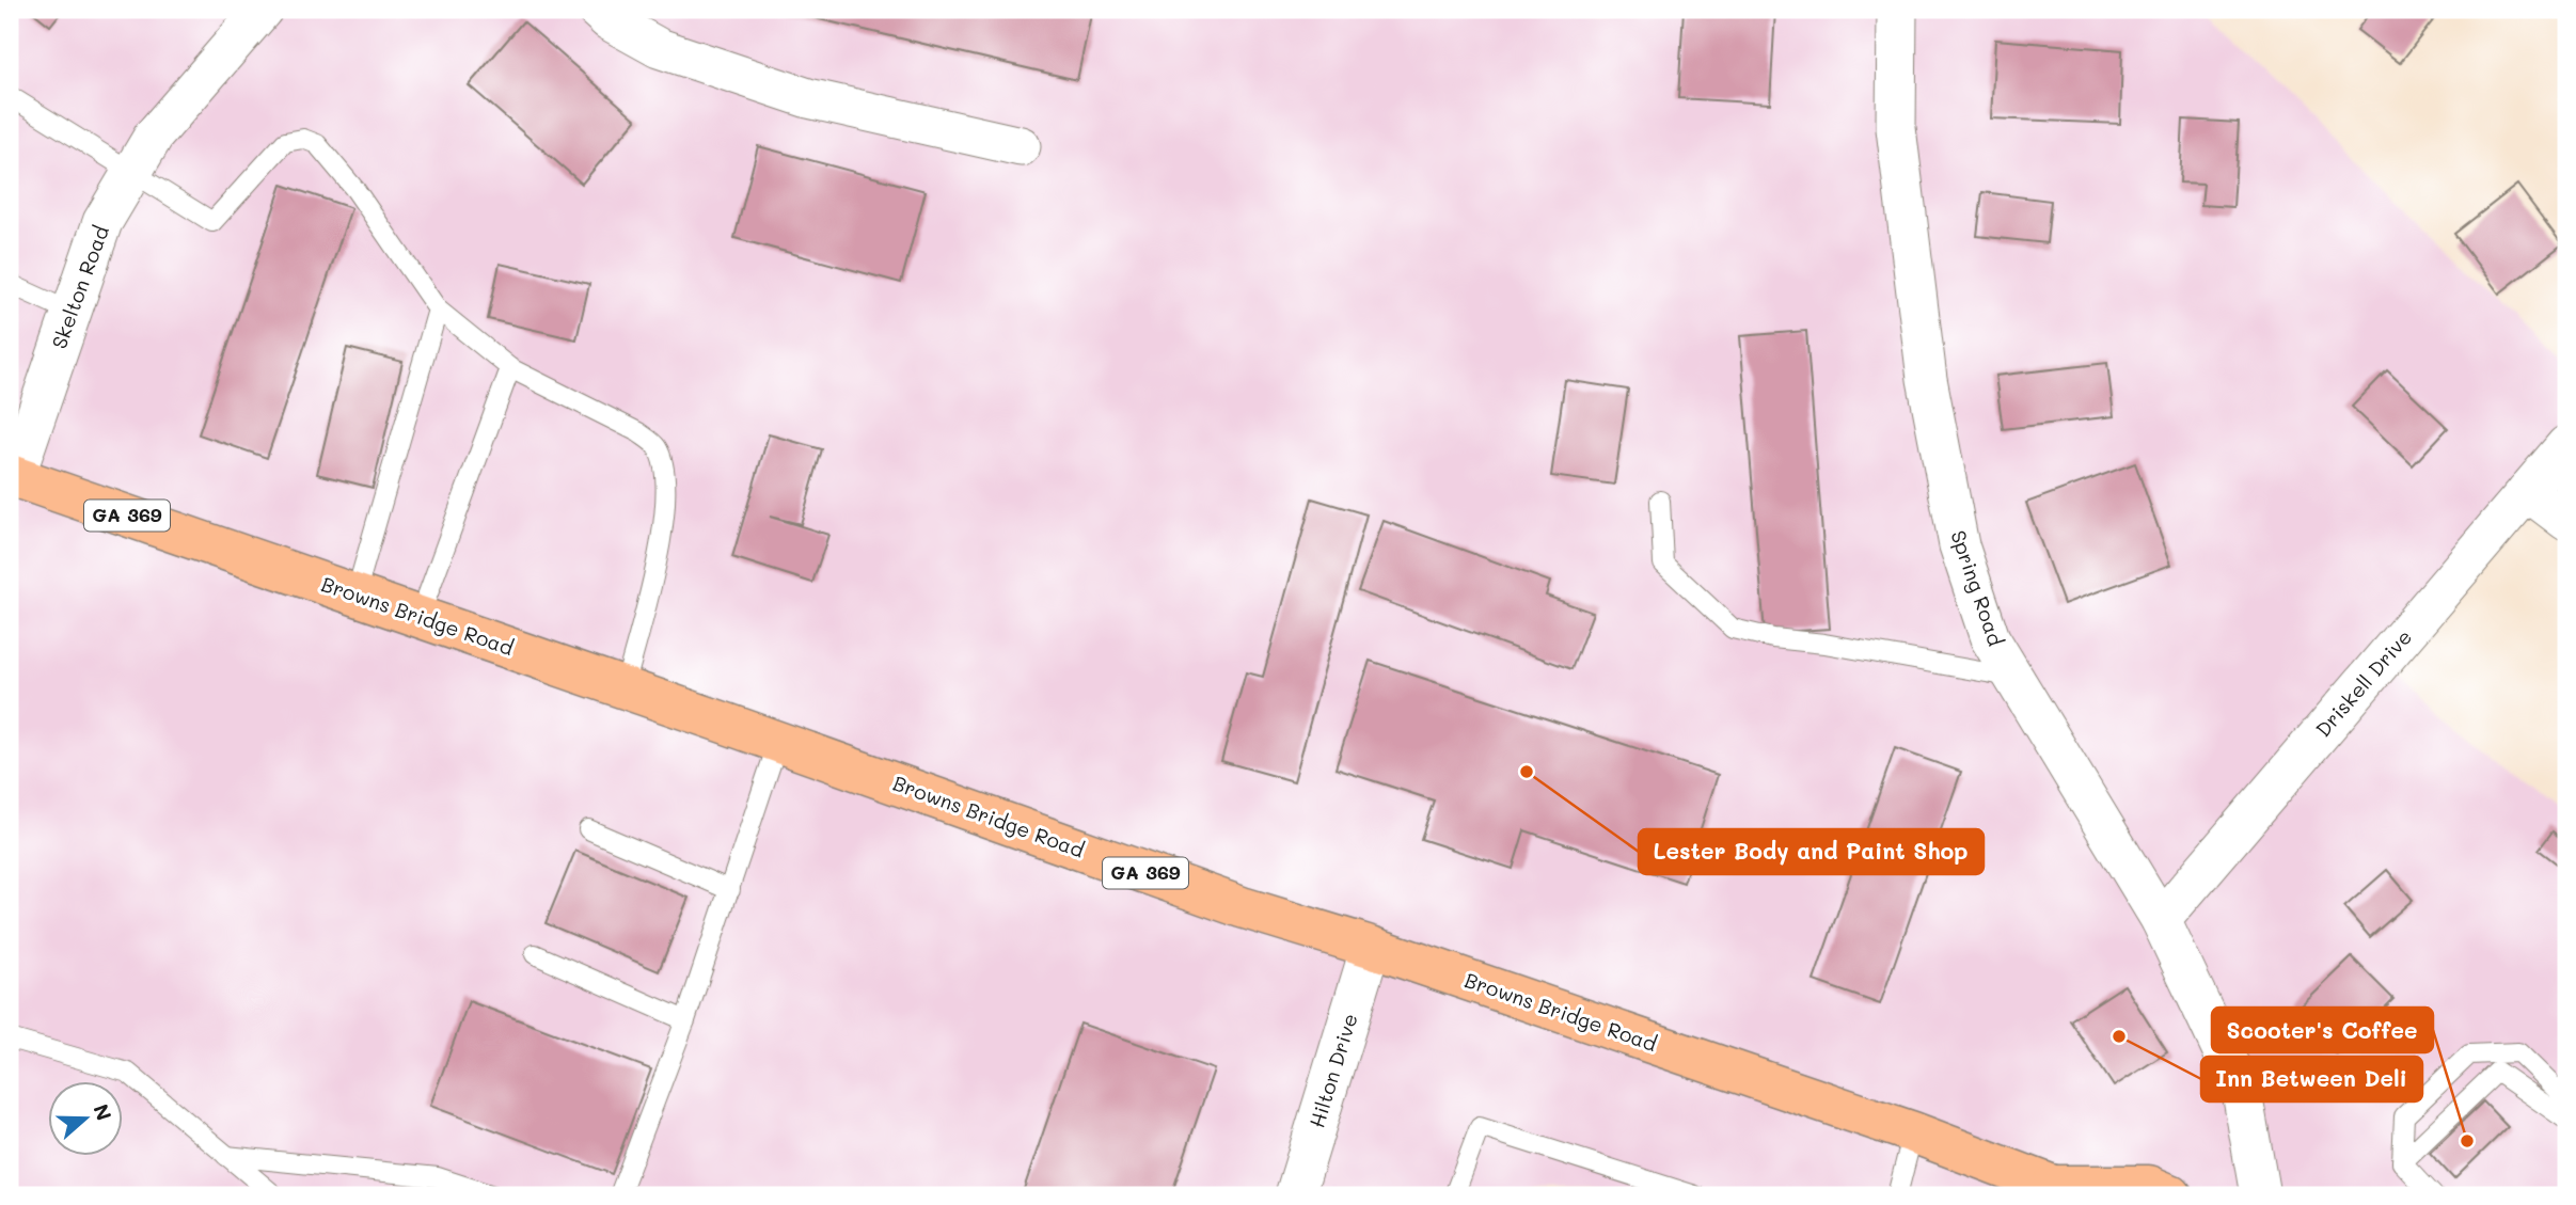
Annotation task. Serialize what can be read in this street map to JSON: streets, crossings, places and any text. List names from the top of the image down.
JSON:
{
  "streets": {
    "main road": ["GA 369", "Browns Bridge Road"],
    "street": [
      "Skelton Road",
      "Spring Road",
      "Driskell Drive",
      "Hilton Drive"
    ]
  },
  "crossings": [
    ["Skelton Road", "Browns Bridge Road"],
    ["Spring Road", "Driskell Drive"],
    ["Browns Bridge Road", "Hilton Drive"]
  ],
  "places": ["Lester Body and Paint Shop", "Inn Between Deli", "Scooter's Coffee"],
  "north": "right"
}
